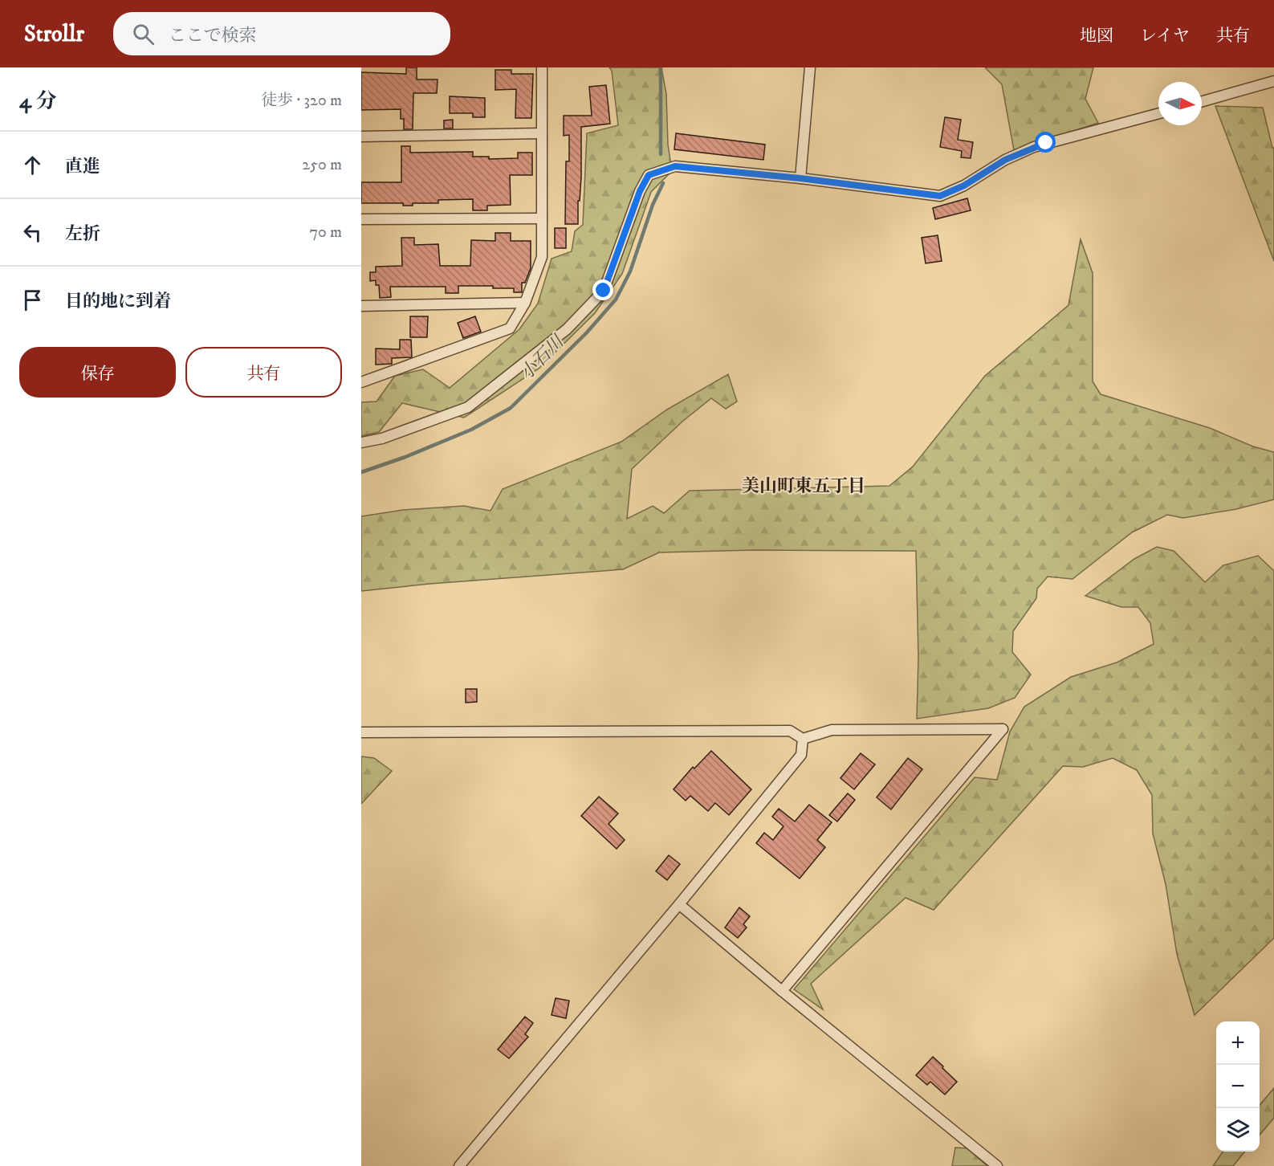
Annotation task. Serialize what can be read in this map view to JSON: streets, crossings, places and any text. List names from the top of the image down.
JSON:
{
  "districts": ["美山町東五丁目"],
  "water": ["小石川"],
  "north": "right",
  "page": {
    "header": "Strollr",
    "search": "ここで検索",
    "nav": ["地図", "レイヤ", "共有"],
    "heading": ["4 分", "徒歩 · 320 m"],
    "list": [
      ["直進", "250 m"],
      ["左折", "70 m"],
      "目的地に到着"
    ],
    "buttons": ["保存", "共有"],
    "map_buttons": ["+", "−"]
  }
}
